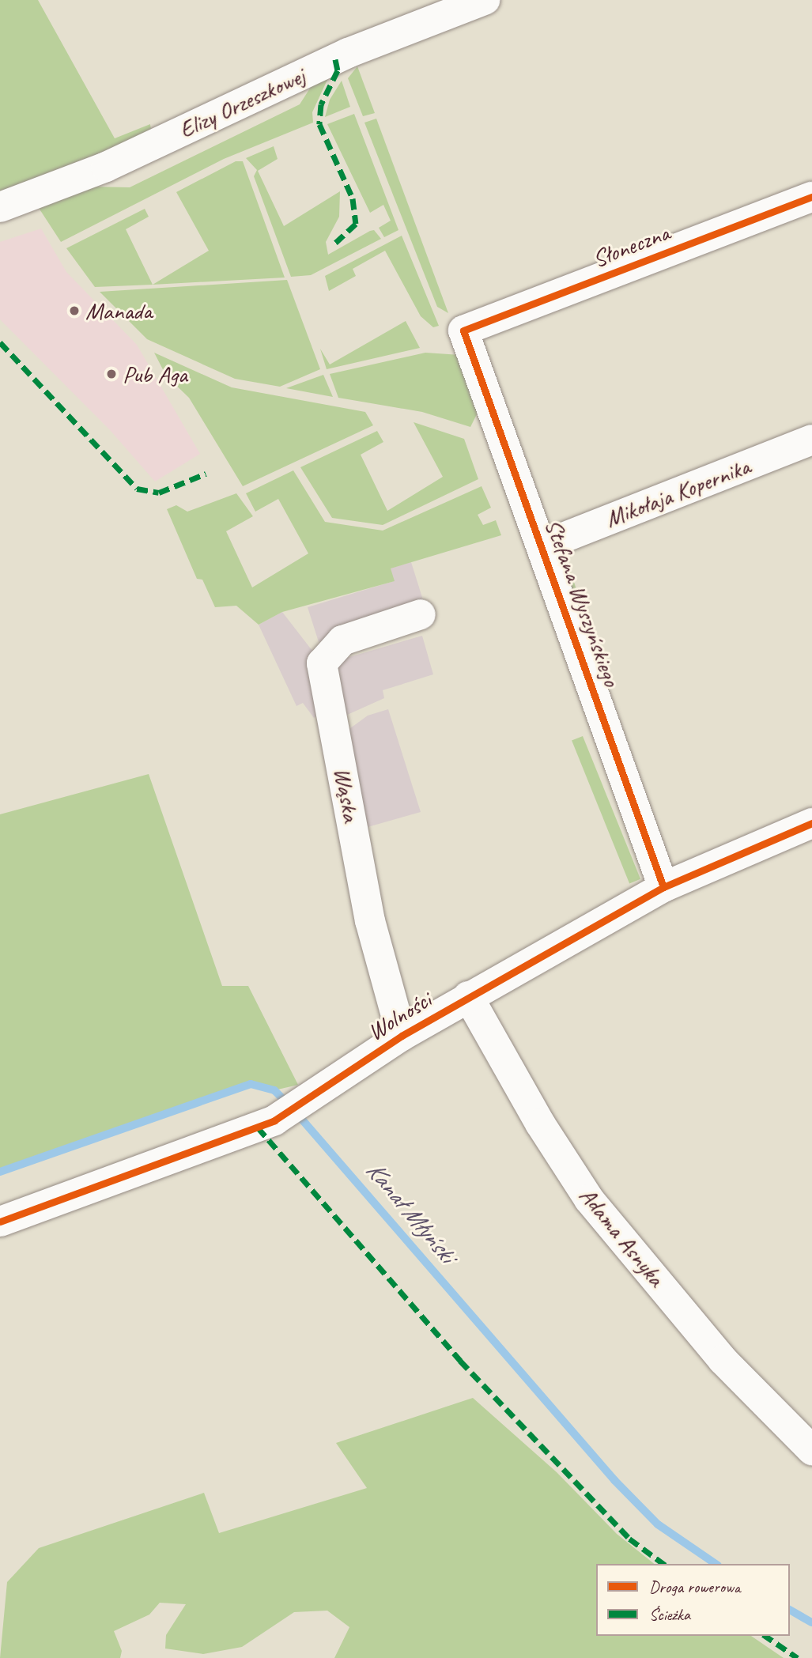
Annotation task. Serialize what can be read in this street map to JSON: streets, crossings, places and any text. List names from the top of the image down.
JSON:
{
  "streets": {
    "street": [
      "Elizy Orzeszkowej",
      "Słoneczna",
      "Mikołaja Kopernika",
      "Stefana Wyszyńskiego",
      "Wąska",
      "Wolności",
      "Adama Asnyka"
    ]
  },
  "crossings": [
    ["Słoneczna", "Stefana Wyszyńskiego"],
    ["Mikołaja Kopernika", "Stefana Wyszyńskiego"],
    ["Stefana Wyszyńskiego", "Wolności"],
    ["Wąska", "Wolności"],
    ["Wolności", "Adama Asnyka"]
  ],
  "water": ["Kanał Młyński"],
  "places": ["Manada", "Pub Aga"],
  "legend": ["Droga rowerowa", "Ścieżka"]
}
